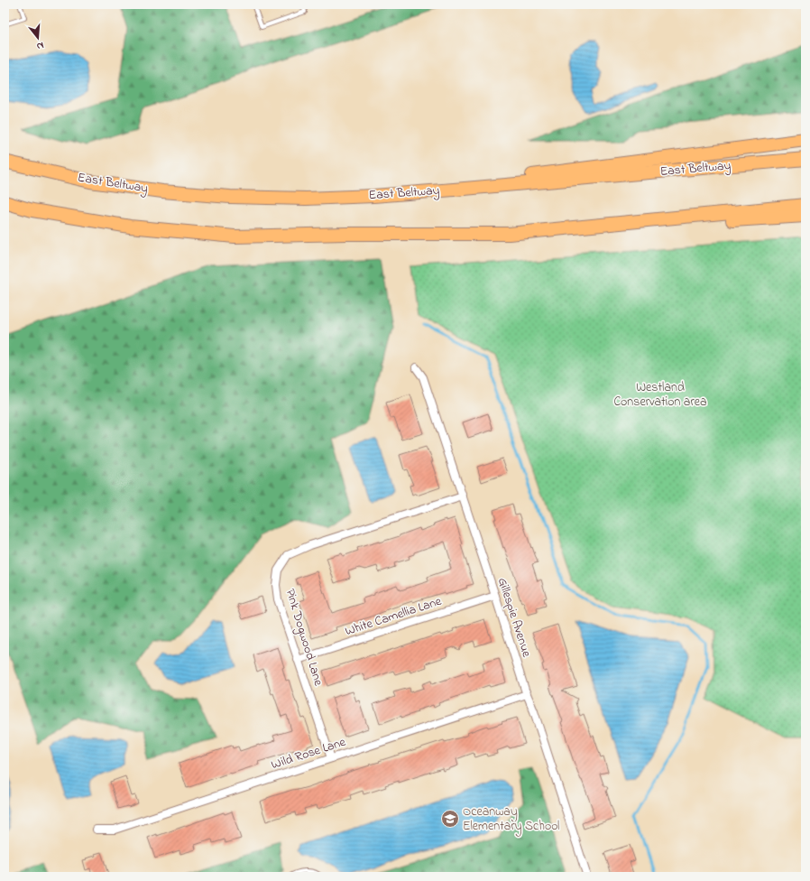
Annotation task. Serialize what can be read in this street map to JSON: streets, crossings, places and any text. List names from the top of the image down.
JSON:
{
  "streets": {
    "highway": ["East Beltway"],
    "street": [
      "White Camellia Lane",
      "Gillespie Avenue",
      "Pink Dogwood Lane",
      "Wild Rose Lane"
    ]
  },
  "crossings": [
    ["White Camellia Lane", "Gillespie Avenue"],
    ["White Camellia Lane", "Pink Dogwood Lane"],
    ["Gillespie Avenue", "Pink Dogwood Lane"],
    ["Gillespie Avenue", "Wild Rose Lane"],
    ["Pink Dogwood Lane", "Wild Rose Lane"]
  ],
  "parks": ["Westland Conservation area"],
  "places": {
    "school or university": ["Oceanway Elementary School"]
  },
  "north": "bottom"
}
